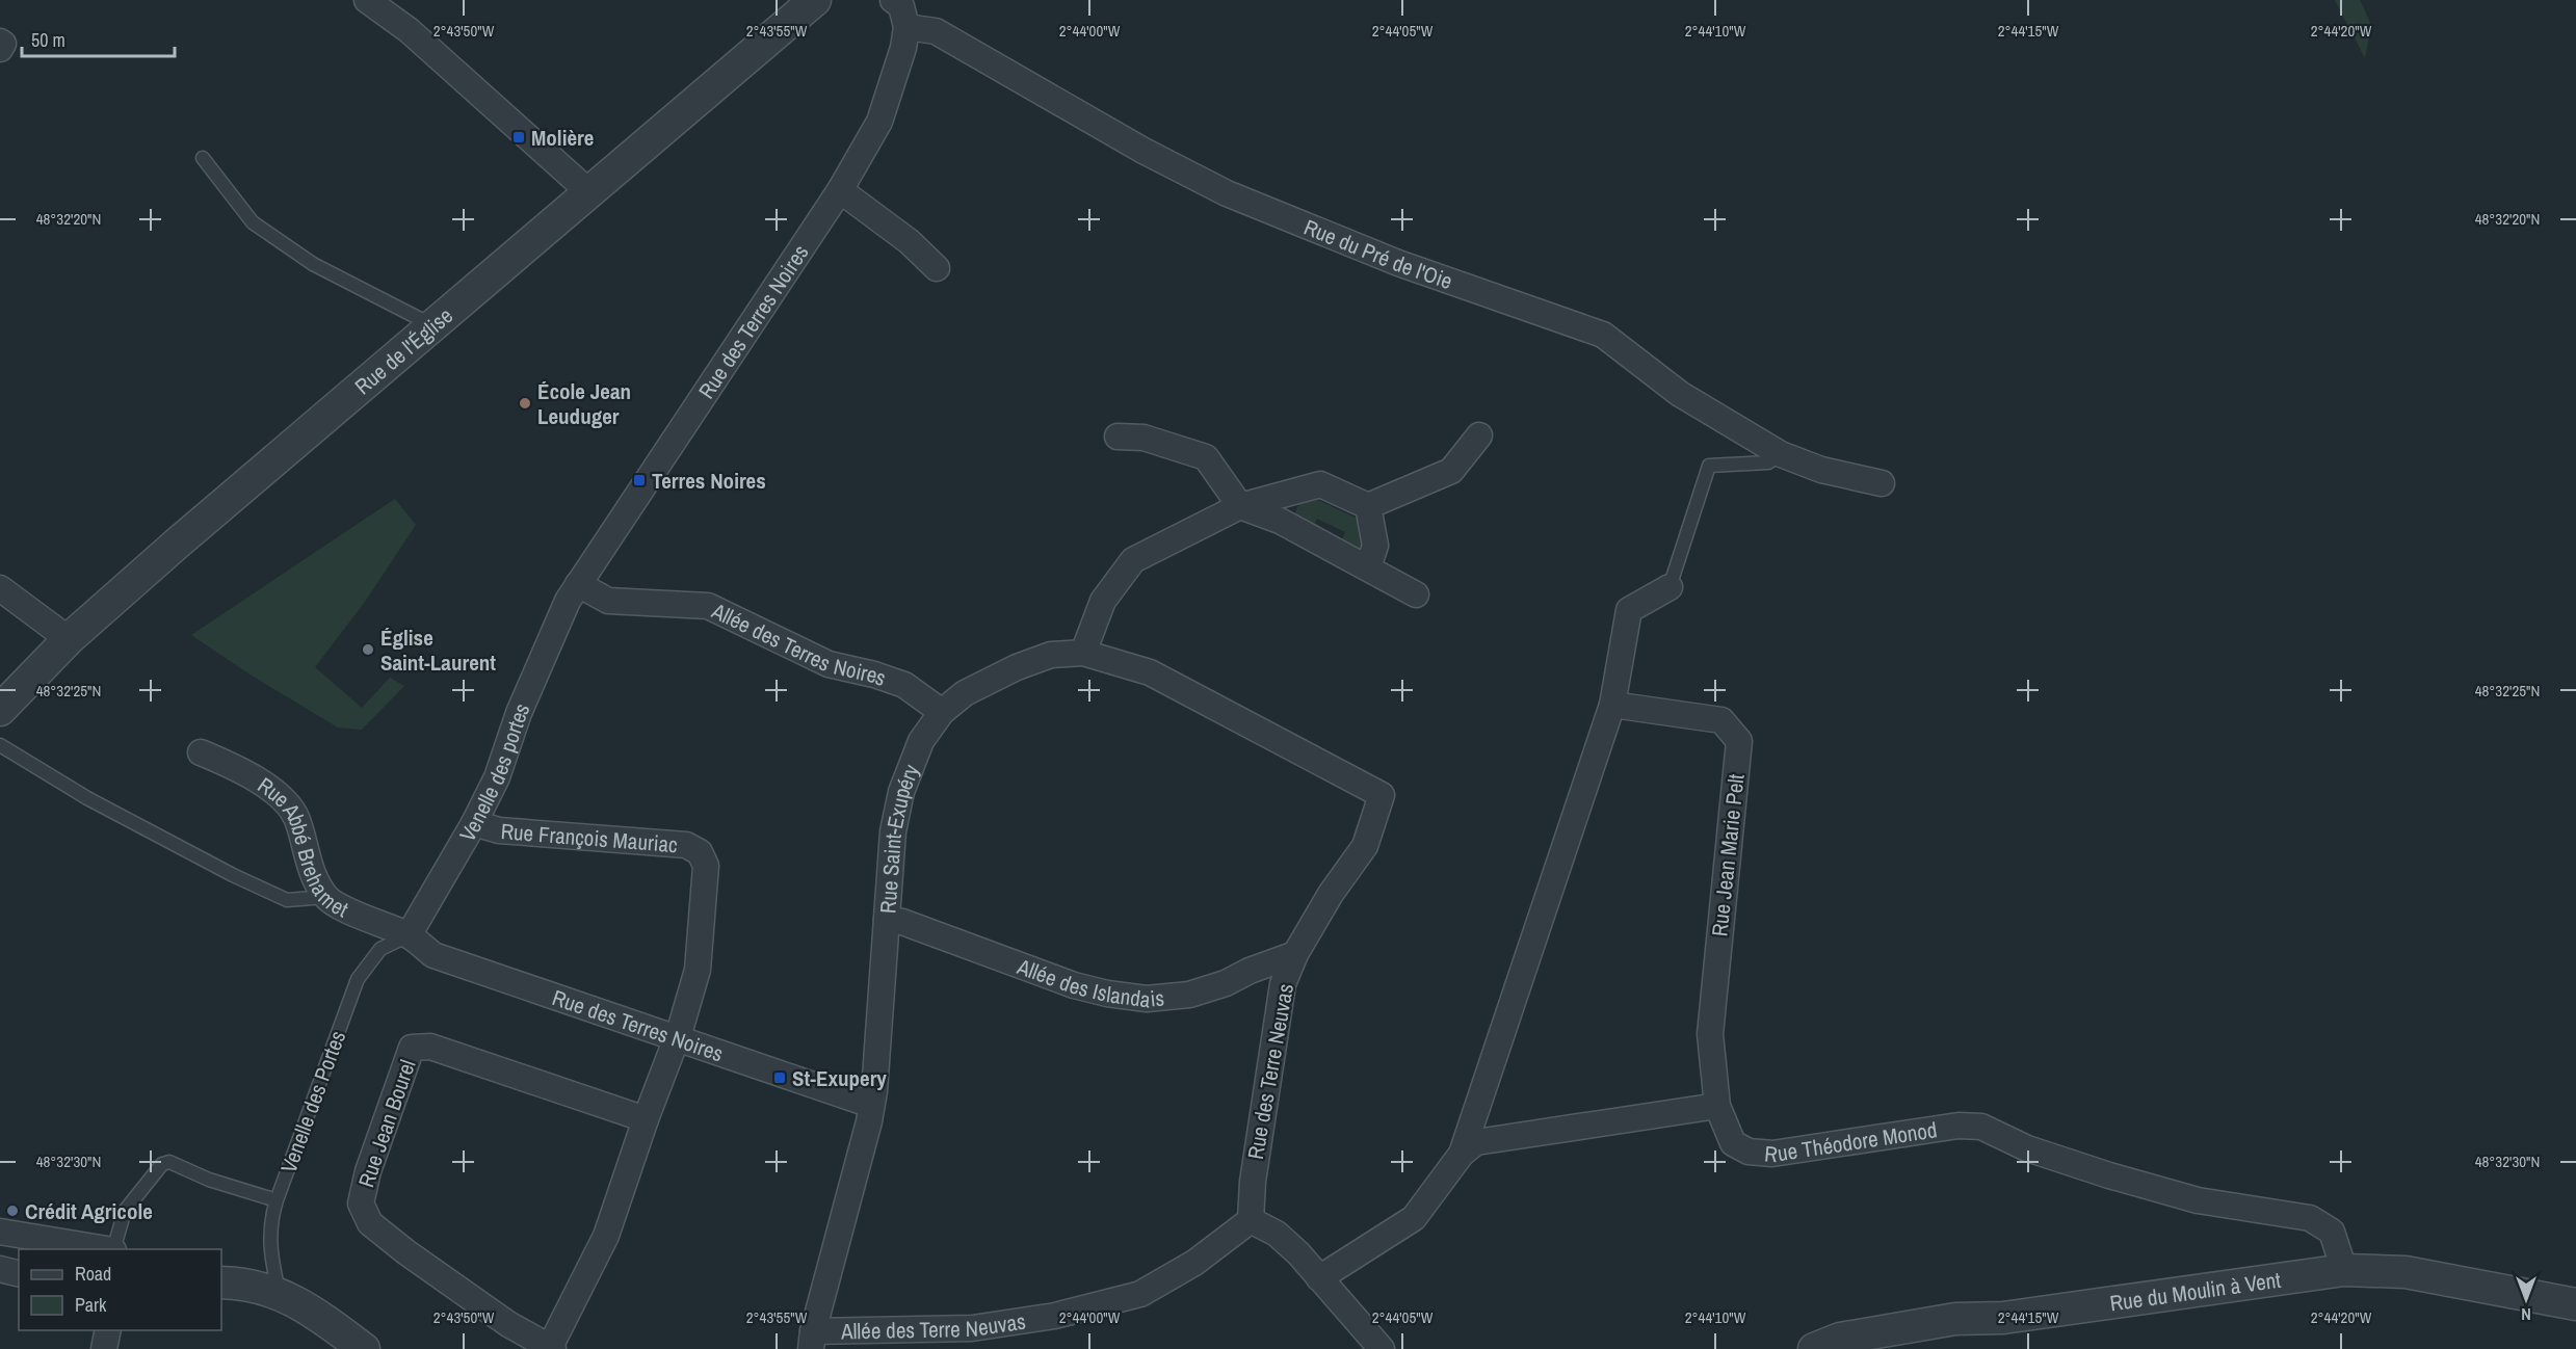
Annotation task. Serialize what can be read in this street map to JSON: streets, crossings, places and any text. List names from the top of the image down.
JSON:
{
  "streets": {
    "street": [
      "Rue du Pré de l'Oie",
      "Rue des Terres Noires",
      "Rue de l'Église",
      "Allée des Terres Noires",
      "Venelle des portes",
      "Rue François Mauriac",
      "Rue Saint-Exupéry",
      "Rue Abbé Brehamet",
      "Rue Jean Marie Pelt",
      "Allée des Islandais",
      "Rue des Terre Neuvas",
      "Rue Jean Bourel",
      "Rue Théodore Monod",
      "Rue du Moulin à Vent",
      "Allée des Terre Neuvas"
    ],
    "lane": ["Venelle des Portes"]
  },
  "crossings": [
    ["Rue du Pré de l'Oie", "Rue des Terres Noires"],
    ["Rue des Terres Noires", "Allée des Terres Noires"],
    ["Rue des Terres Noires", "Venelle des portes"],
    ["Rue des Terres Noires", "Rue François Mauriac"],
    ["Rue des Terres Noires", "Rue Saint-Exupéry"],
    ["Rue des Terres Noires", "Rue Abbé Brehamet"],
    ["Rue des Terres Noires", "Venelle des Portes"],
    ["Rue des Terres Noires", "Rue Jean Bourel"],
    ["Allée des Terres Noires", "Venelle des portes"],
    ["Allée des Terres Noires", "Rue Saint-Exupéry"],
    ["Venelle des portes", "Rue François Mauriac"],
    ["Venelle des portes", "Rue Abbé Brehamet"],
    ["Venelle des portes", "Venelle des Portes"],
    ["Rue François Mauriac", "Rue Jean Bourel"],
    ["Rue Saint-Exupéry", "Allée des Islandais"],
    ["Rue Saint-Exupéry", "Rue des Terre Neuvas"],
    ["Rue Saint-Exupéry", "Allée des Terre Neuvas"],
    ["Rue Abbé Brehamet", "Venelle des Portes"],
    ["Rue Jean Marie Pelt", "Rue Théodore Monod"],
    ["Allée des Islandais", "Rue des Terre Neuvas"],
    ["Rue des Terre Neuvas", "Allée des Terre Neuvas"],
    ["Rue Théodore Monod", "Rue du Moulin à Vent"]
  ],
  "places": {
    "transit": ["Molière", "Terres Noires", "St-Exupery"],
    "other": ["École Jean Leuduger", "Église Saint-Laurent", "Crédit Agricole"]
  },
  "legend": ["Road", "Park"],
  "scale_bar": "50 m",
  "north": "bottom",
  "coordinates": [
    "2°43'50\"W",
    "2°43'55\"W",
    "2°44'00\"W",
    "2°44'05\"W",
    "2°44'10\"W",
    "2°44'15\"W",
    "2°44'20\"W",
    "48°32'20\"N",
    "48°32'25\"N",
    "48°32'30\"N"
  ]
}
